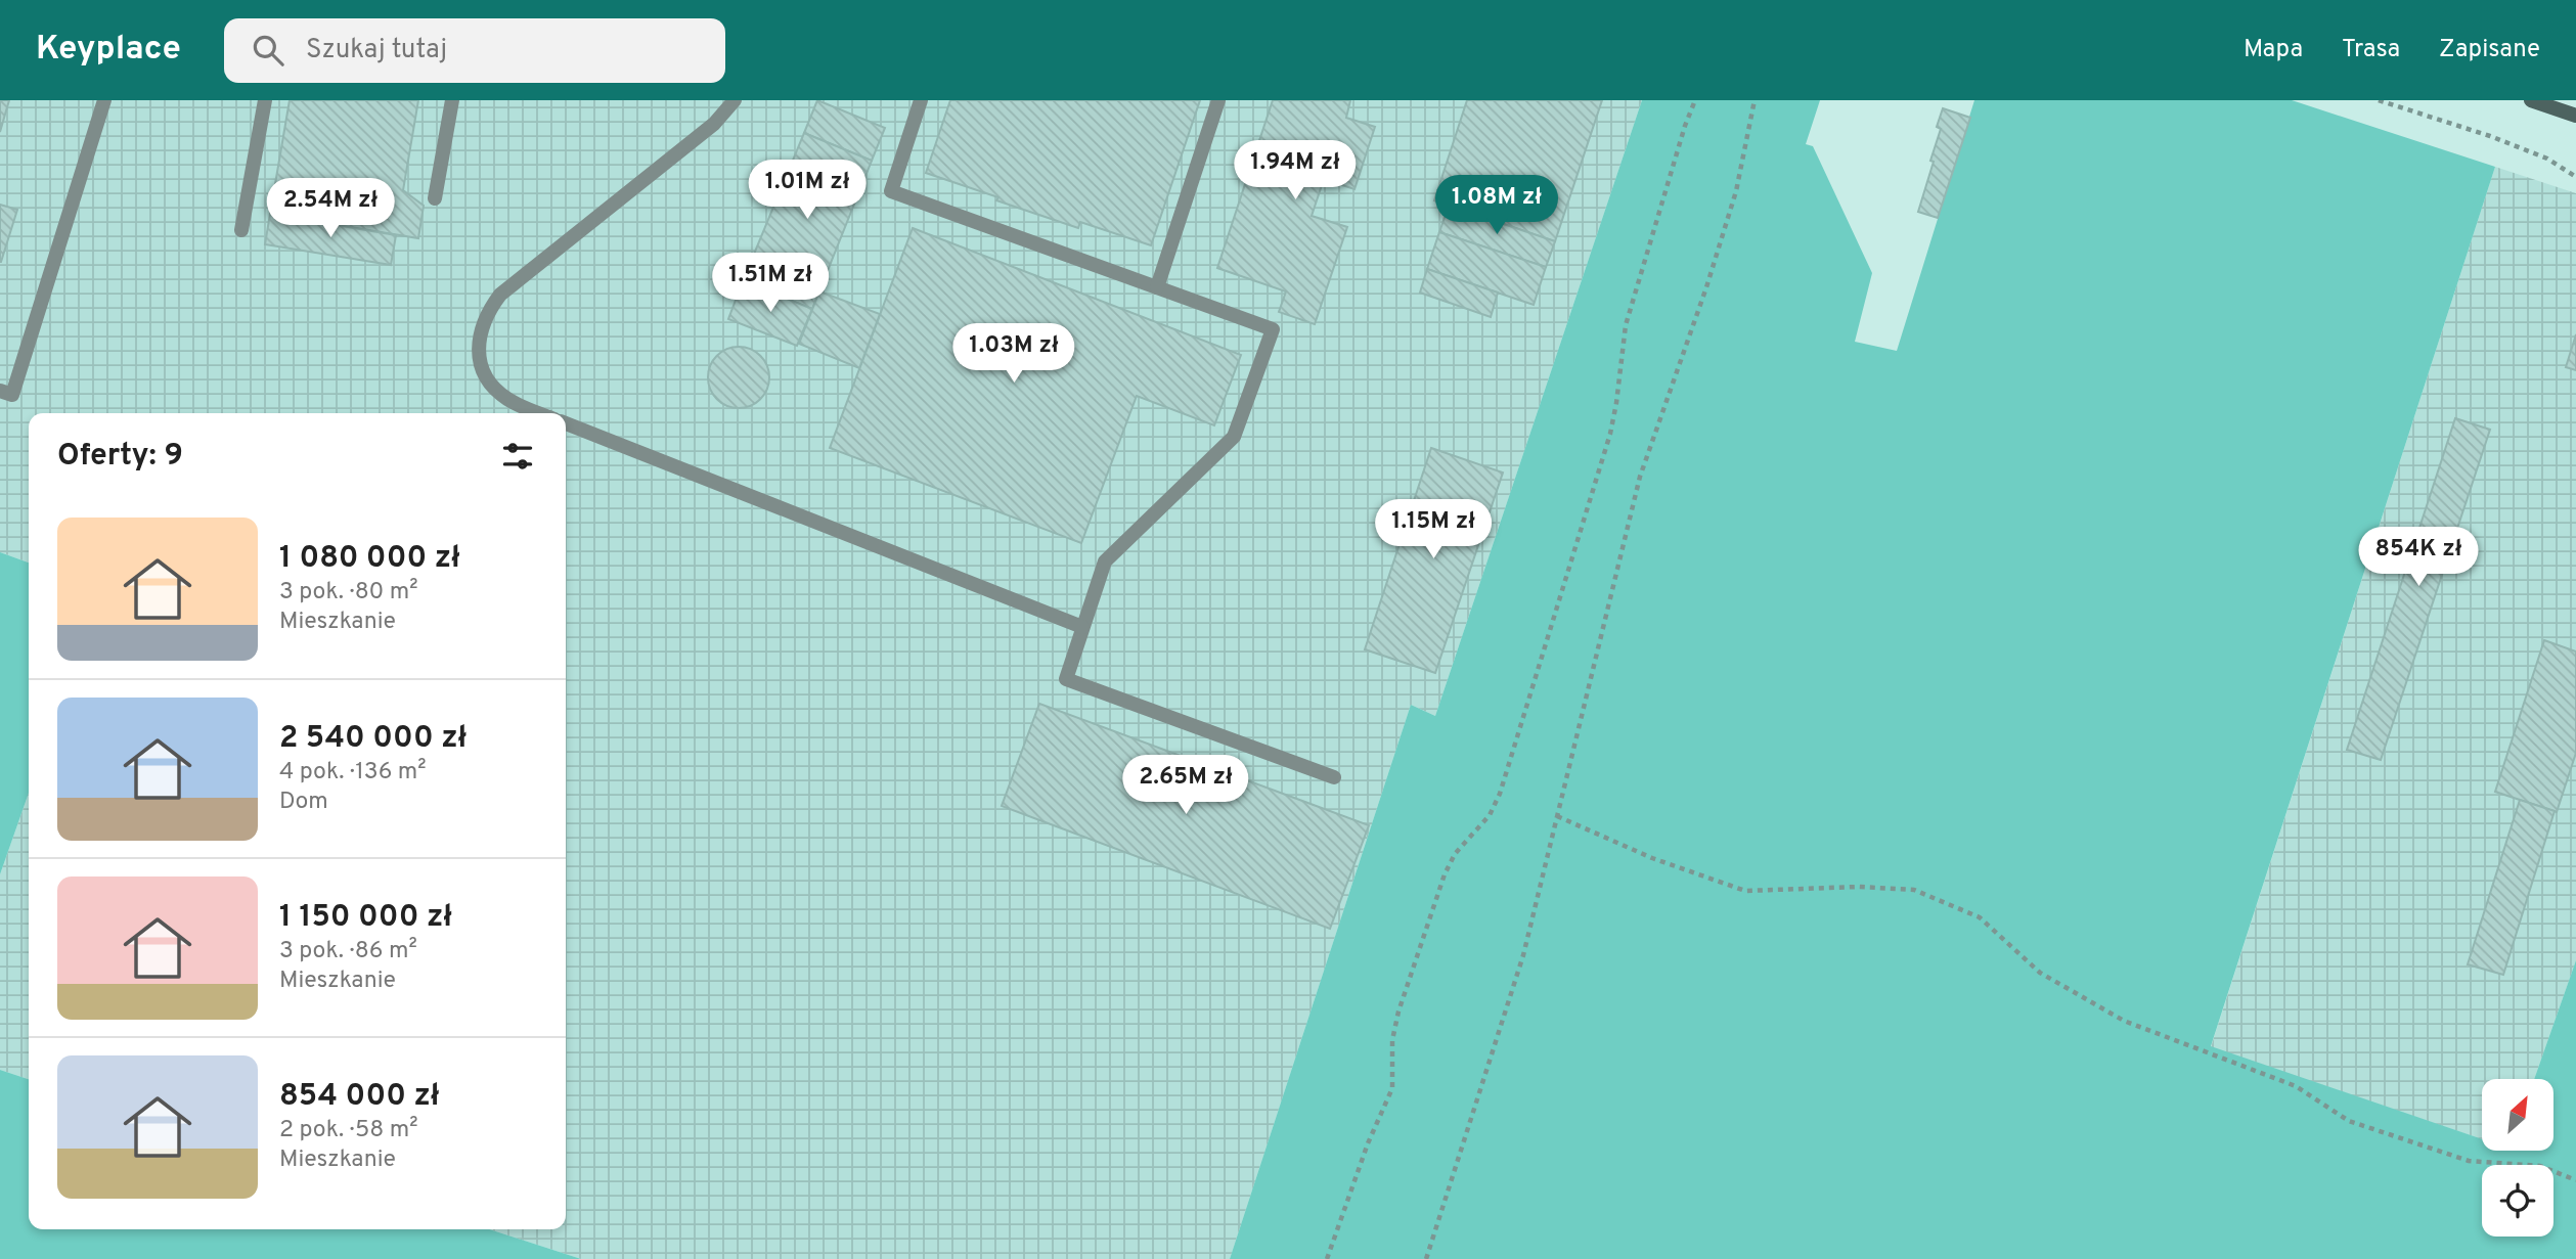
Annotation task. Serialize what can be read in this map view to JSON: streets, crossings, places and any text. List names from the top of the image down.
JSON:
{
  "north": "top right",
  "page": {
    "header": "Keyplace",
    "search": "Szukaj tutaj",
    "nav": ["Mapa", "Trasa", "Zapisane"],
    "price": [
      "1.94M zł",
      "1.01M zł",
      "1.08M zł",
      "2.54M zł",
      "1.51M zł",
      "1.03M zł",
      "1.15M zł",
      "854K zł",
      "2.65M zł"
    ],
    "heading": "Oferty: 9",
    "list": [
      {
        "name": "1 080 000 zł",
        "note": "3 pok. · 80 m² · Mieszkanie"
      },
      {
        "name": "2 540 000 zł",
        "note": "4 pok. · 136 m² · Dom"
      },
      {
        "name": "1 150 000 zł",
        "note": "3 pok. · 86 m² · Mieszkanie"
      },
      {
        "name": "854 000 zł",
        "note": "2 pok. · 58 m² · Mieszkanie"
      }
    ]
  }
}
